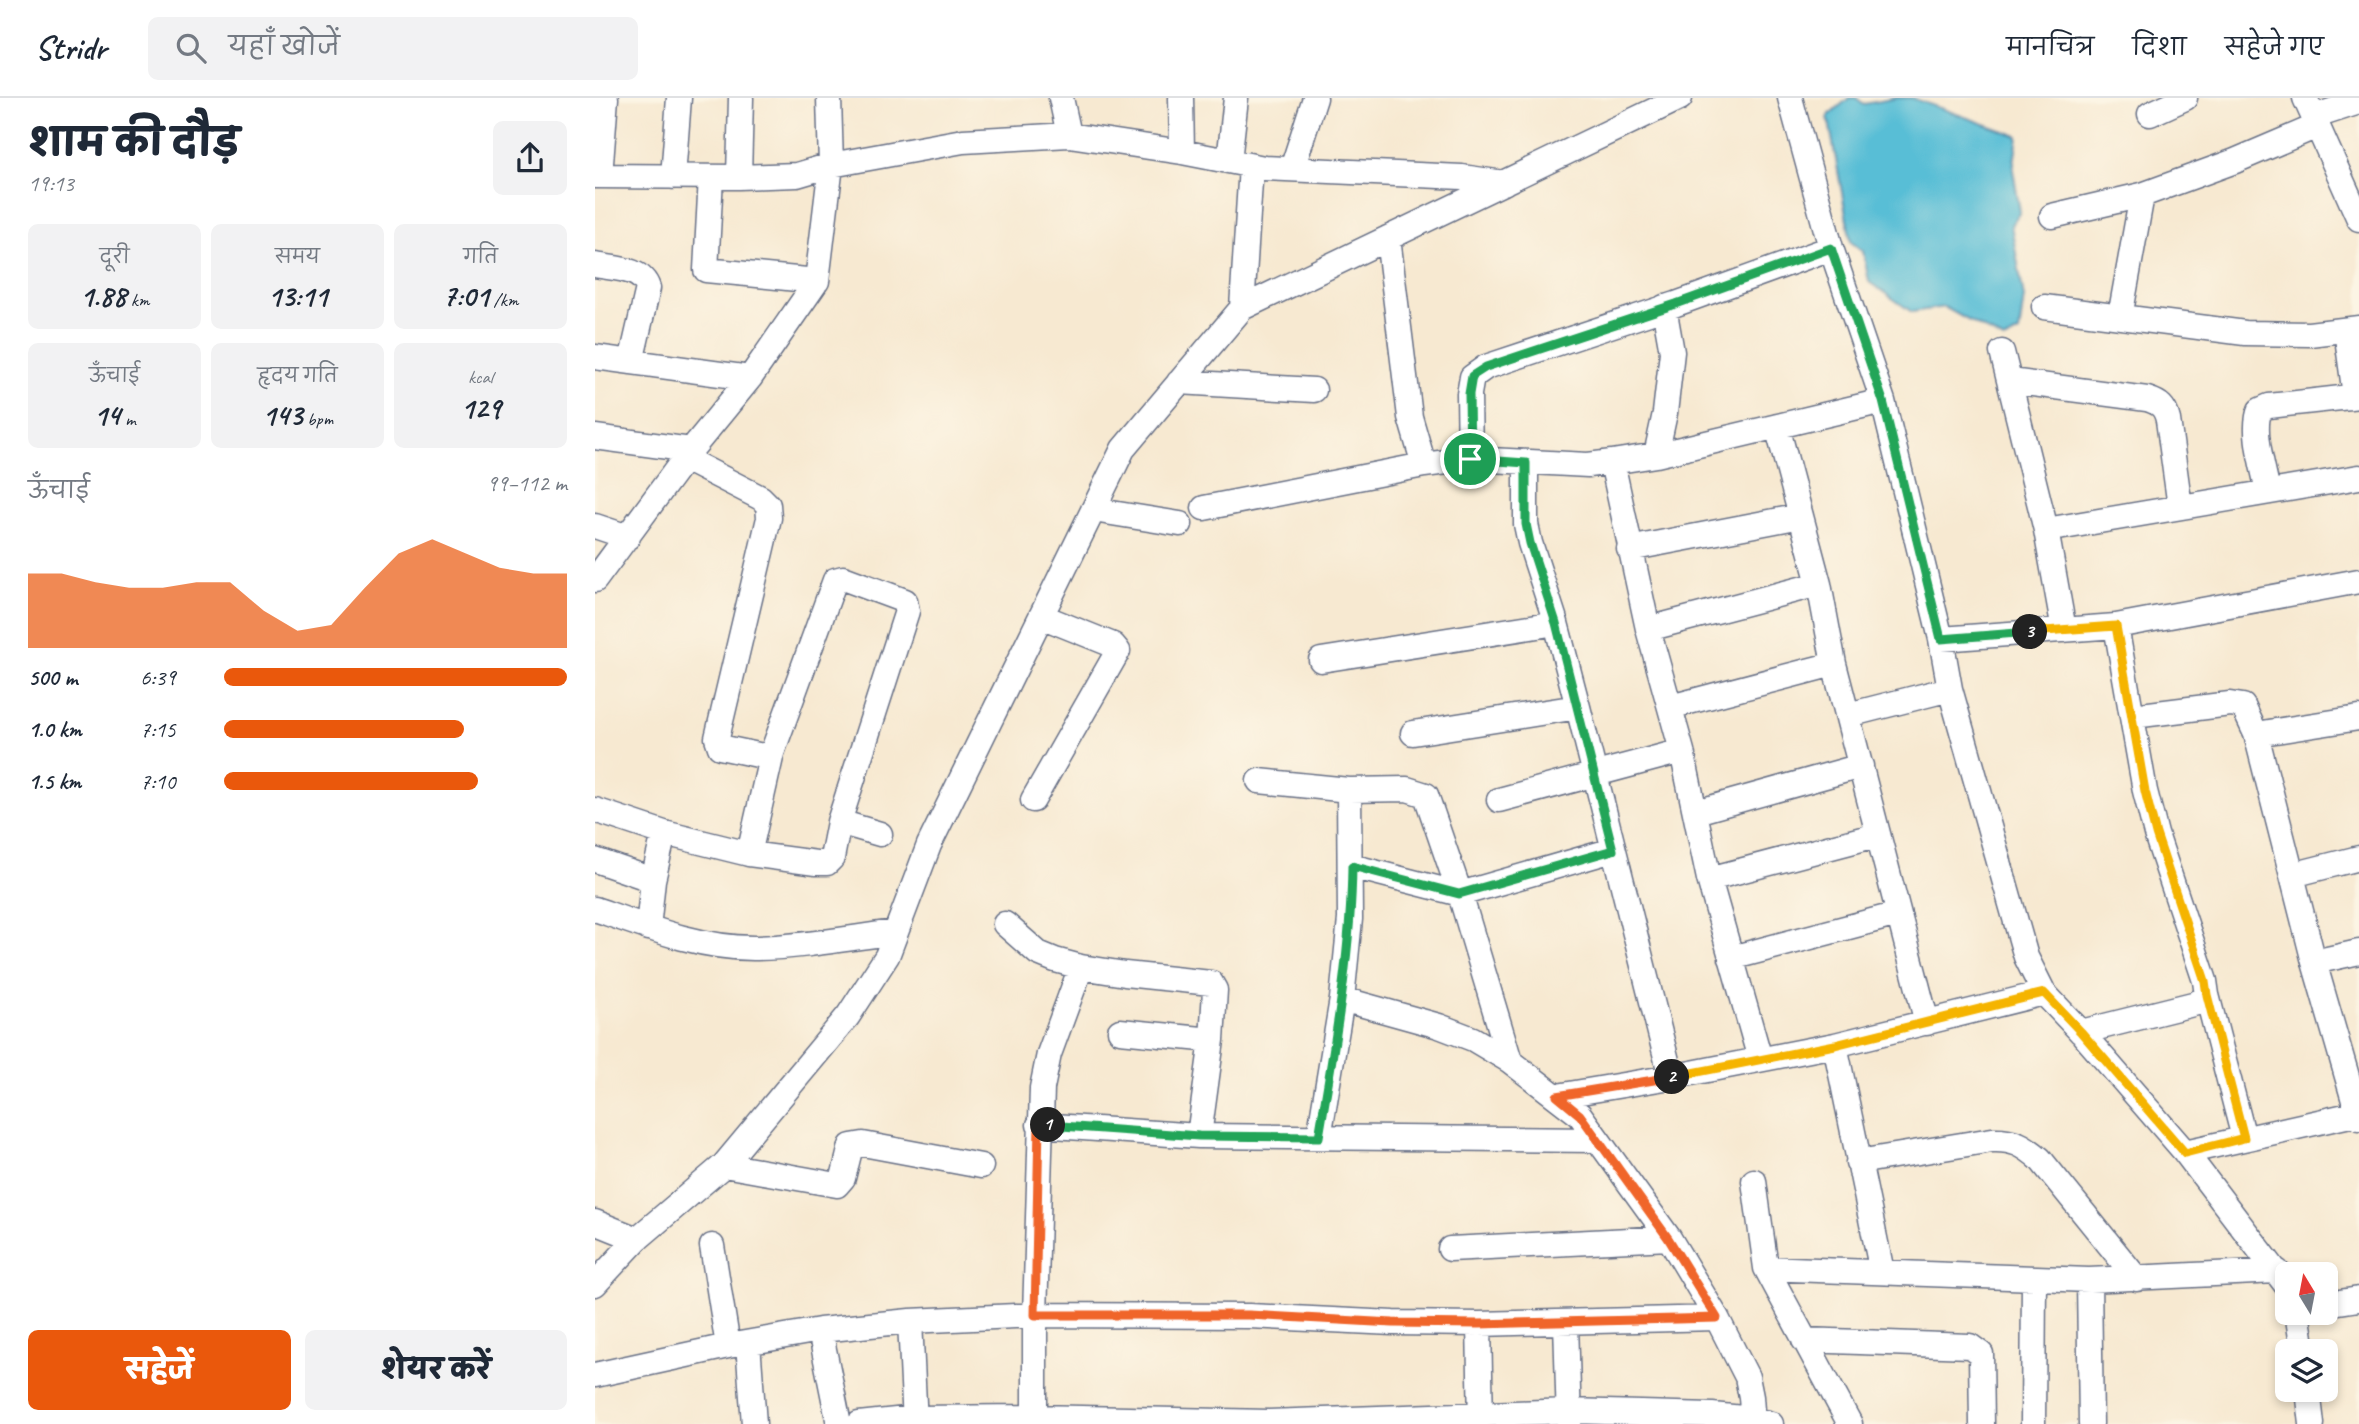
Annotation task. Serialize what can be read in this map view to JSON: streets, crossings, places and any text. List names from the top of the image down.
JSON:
{
  "north": "top",
  "page": {
    "header": "Stridr",
    "search": "यहाँ खोजें",
    "nav": ["मानचित्र", "दिशा", "सहेजे गए"],
    "heading": ["शाम की दौड़", "19:13"],
    "stats": [
      ["दूरी", "1.88 km"],
      ["समय", "13:11"],
      ["गति", "7:01 /km"],
      ["ऊँचाई", "14 m"],
      ["हृदय गति", "143 bpm"],
      ["kcal", "129"]
    ],
    "chart": ["ऊँचाई", "99–112 m"],
    "pins": ["3", "2", "1"],
    "list": [
      {
        "name": "500 m",
        "note": "6:39"
      },
      {
        "name": "1.0 km",
        "note": "7:15"
      },
      {
        "name": "1.5 km",
        "note": "7:10"
      }
    ],
    "buttons": ["सहेजें", "शेयर करें"]
  }
}
